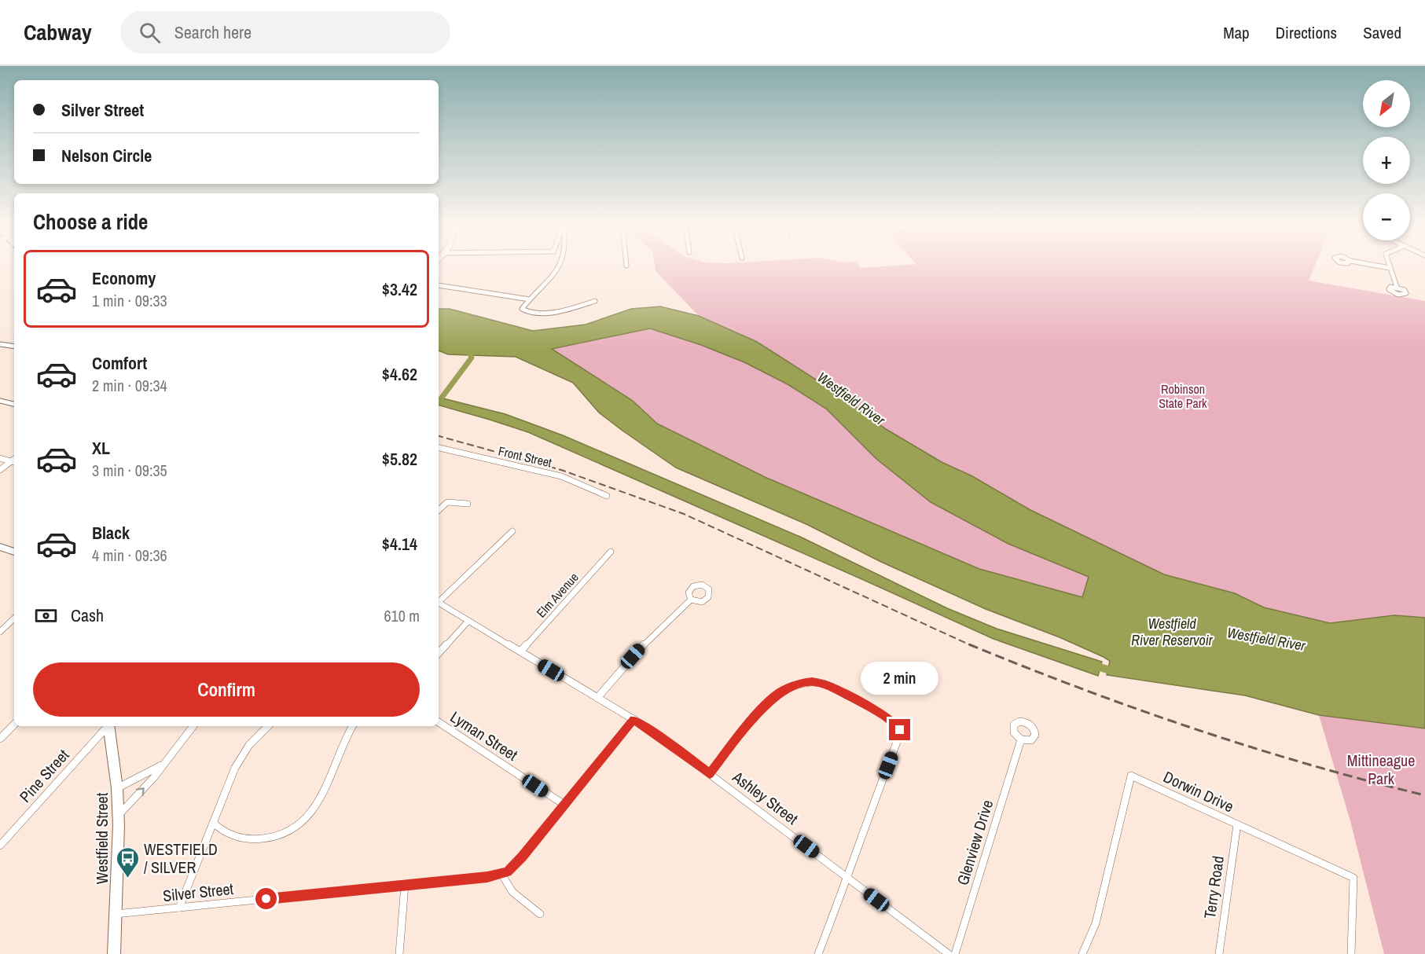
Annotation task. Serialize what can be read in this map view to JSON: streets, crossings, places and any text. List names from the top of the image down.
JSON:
{
  "streets": {
    "main road": ["Westfield Street"],
    "street": [
      "Front Street",
      "Elm Avenue",
      "Lyman Street",
      "Pine Street",
      "Dorwin Drive",
      "Ashley Street",
      "Glenview Drive",
      "Terry Road",
      "Silver Street"
    ]
  },
  "crossings": [
    ["Elm Avenue", "Ashley Street"],
    ["Dorwin Drive", "Terry Road"],
    ["Westfield Street", "Silver Street"]
  ],
  "water": ["Westfield River", "Westfield River Reservoir"],
  "parks": ["Robinson State Park", "Mittineague Park"],
  "places": {
    "bus stop": ["WESTFIELD / SILVER"]
  },
  "north": "bottom left",
  "page": {
    "header": "Cabway",
    "search": "Search here",
    "nav": ["Map", "Directions", "Saved"],
    "map_buttons": ["+", "−"],
    "banner": ["Silver Street", "Nelson Circle"],
    "heading": "Choose a ride",
    "list": [
      {
        "name": "Economy",
        "note": "1 min · 09:33",
        "value": "$3.42"
      },
      {
        "name": "Comfort",
        "note": "2 min · 09:34",
        "value": "$4.62"
      },
      {
        "name": "XL",
        "note": "3 min · 09:35",
        "value": "$5.82"
      },
      {
        "name": "Black",
        "note": "4 min · 09:36",
        "value": "$4.14"
      }
    ],
    "pay": ["Cash", "610 m"],
    "buttons": "Confirm",
    "bubble": "2 min"
  }
}
